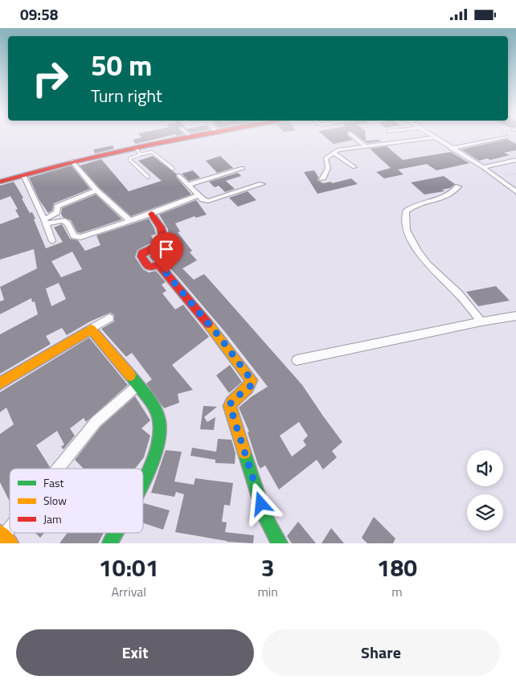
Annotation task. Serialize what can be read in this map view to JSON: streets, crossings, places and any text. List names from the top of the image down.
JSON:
{
  "legend": ["Fast", "Slow", "Jam"],
  "page": {
    "status": "09:58",
    "turn": ["50 m", "Turn right"],
    "eta": [
      "10:01",
      "Arrival",
      "3",
      "min",
      "180",
      "m"
    ],
    "buttons": ["Exit", "Share"]
  }
}
